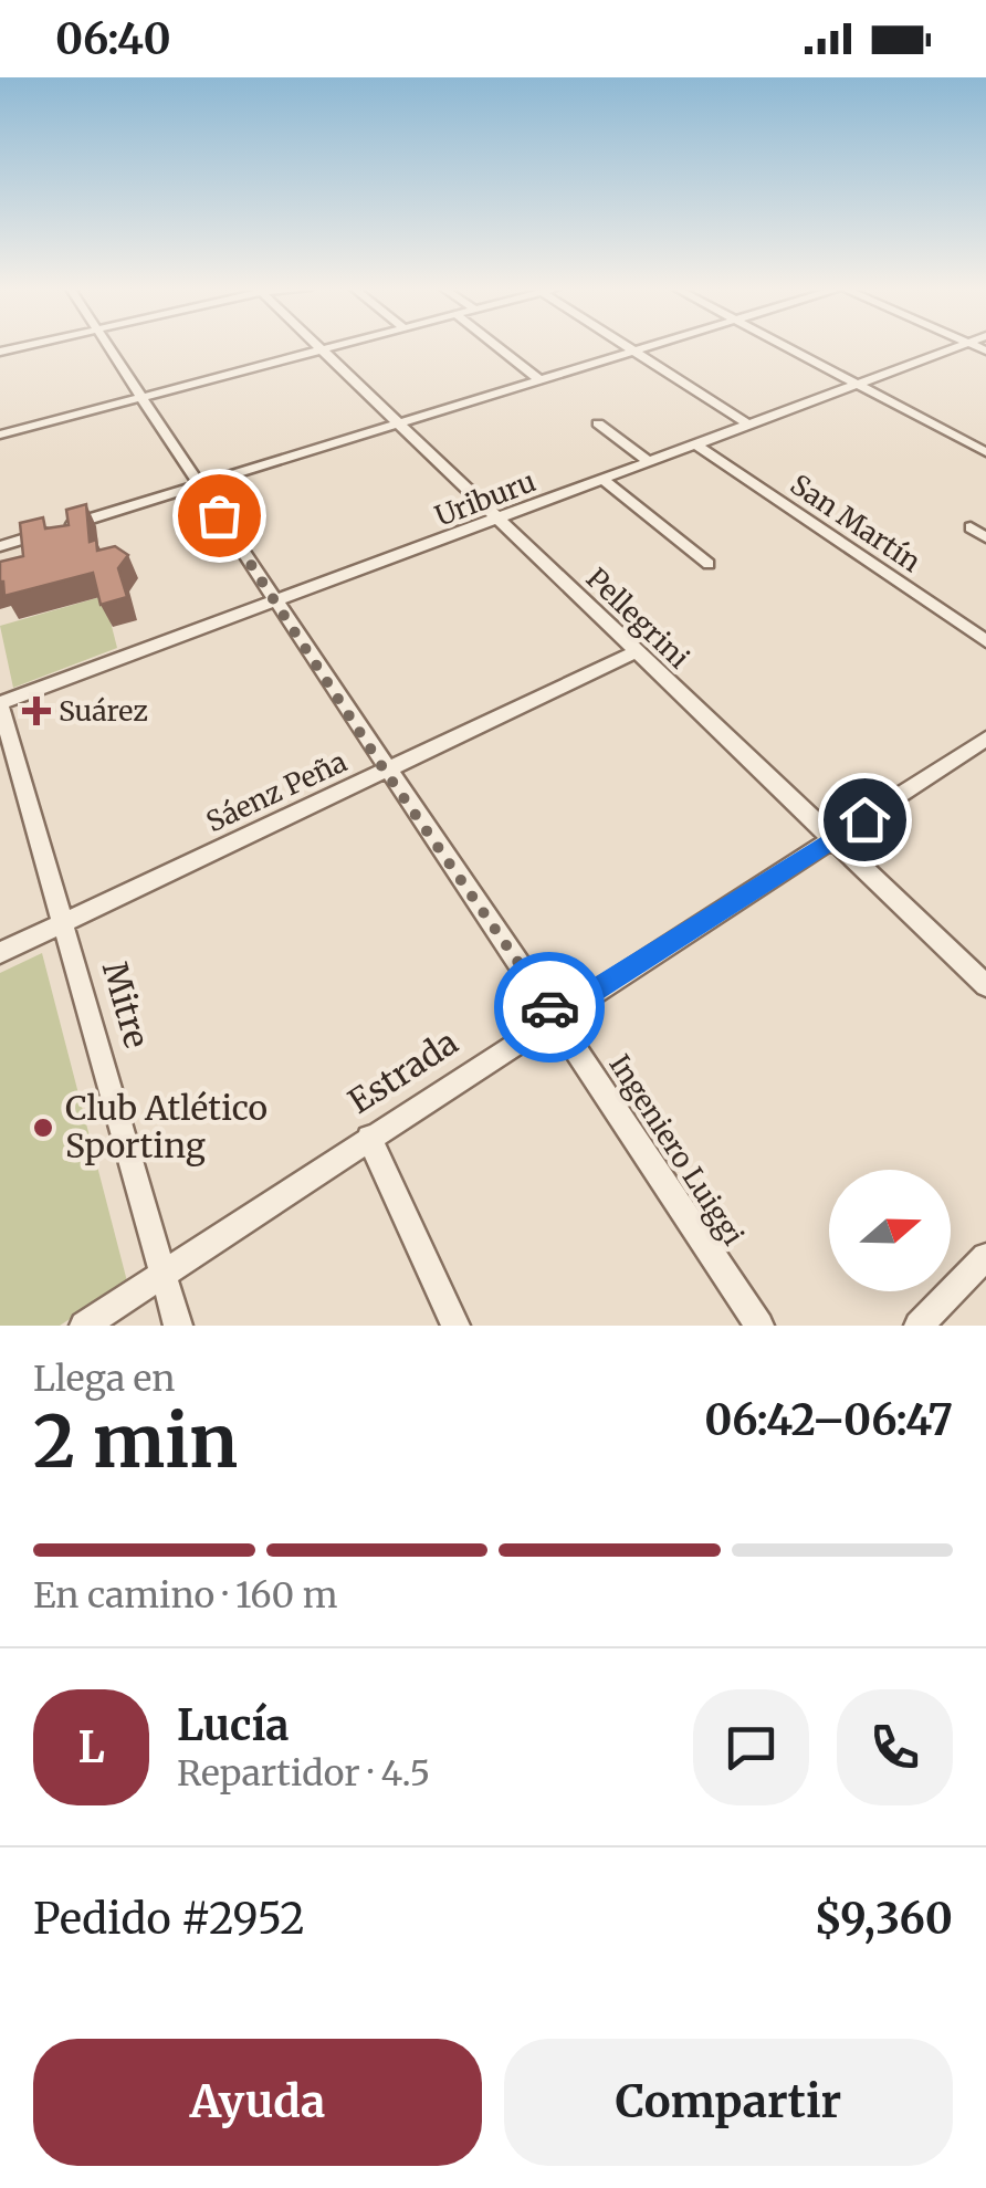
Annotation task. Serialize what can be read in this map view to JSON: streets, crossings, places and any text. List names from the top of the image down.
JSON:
{
  "streets": {
    "street": [
      "Uriburu",
      "San Martín",
      "Pellegrini",
      "Sáenz Peña",
      "Mitre",
      "Estrada",
      "Ingeniero Luiggi"
    ]
  },
  "crossings": [
    ["Uriburu", "San Martín"],
    ["Uriburu", "Pellegrini"],
    ["Uriburu", "Mitre"],
    ["Uriburu", "Ingeniero Luiggi"],
    ["Pellegrini", "Sáenz Peña"],
    ["Pellegrini", "Estrada"],
    ["Sáenz Peña", "Mitre"],
    ["Sáenz Peña", "Ingeniero Luiggi"],
    ["Mitre", "Estrada"],
    ["Estrada", "Ingeniero Luiggi"]
  ],
  "places": {
    "health": ["Suárez"],
    "other": ["Club Atlético Sporting"]
  },
  "north": "right",
  "page": {
    "status": "06:40",
    "heading": ["2 min", "Llega en", "06:42–06:47"],
    "panel": [
      "Lucía",
      "Repartidor · 4.5",
      "Pedido #2952",
      "$9,360"
    ],
    "bar": "En camino · 160 m",
    "round": "L",
    "buttons": ["Ayuda", "Compartir"]
  }
}
